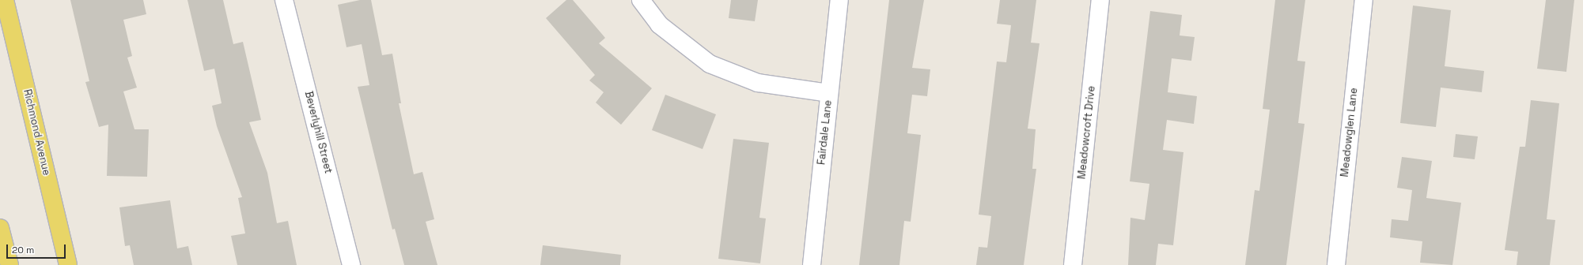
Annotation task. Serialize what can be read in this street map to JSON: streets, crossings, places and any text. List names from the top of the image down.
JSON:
{
  "streets": {
    "main road": ["Richmond Avenue"],
    "street": [
      "Beverlyhill Street",
      "Fairdale Lane",
      "Meadowcroft Drive",
      "Meadowglen Lane"
    ]
  },
  "scale_bar": "20 m"
}
